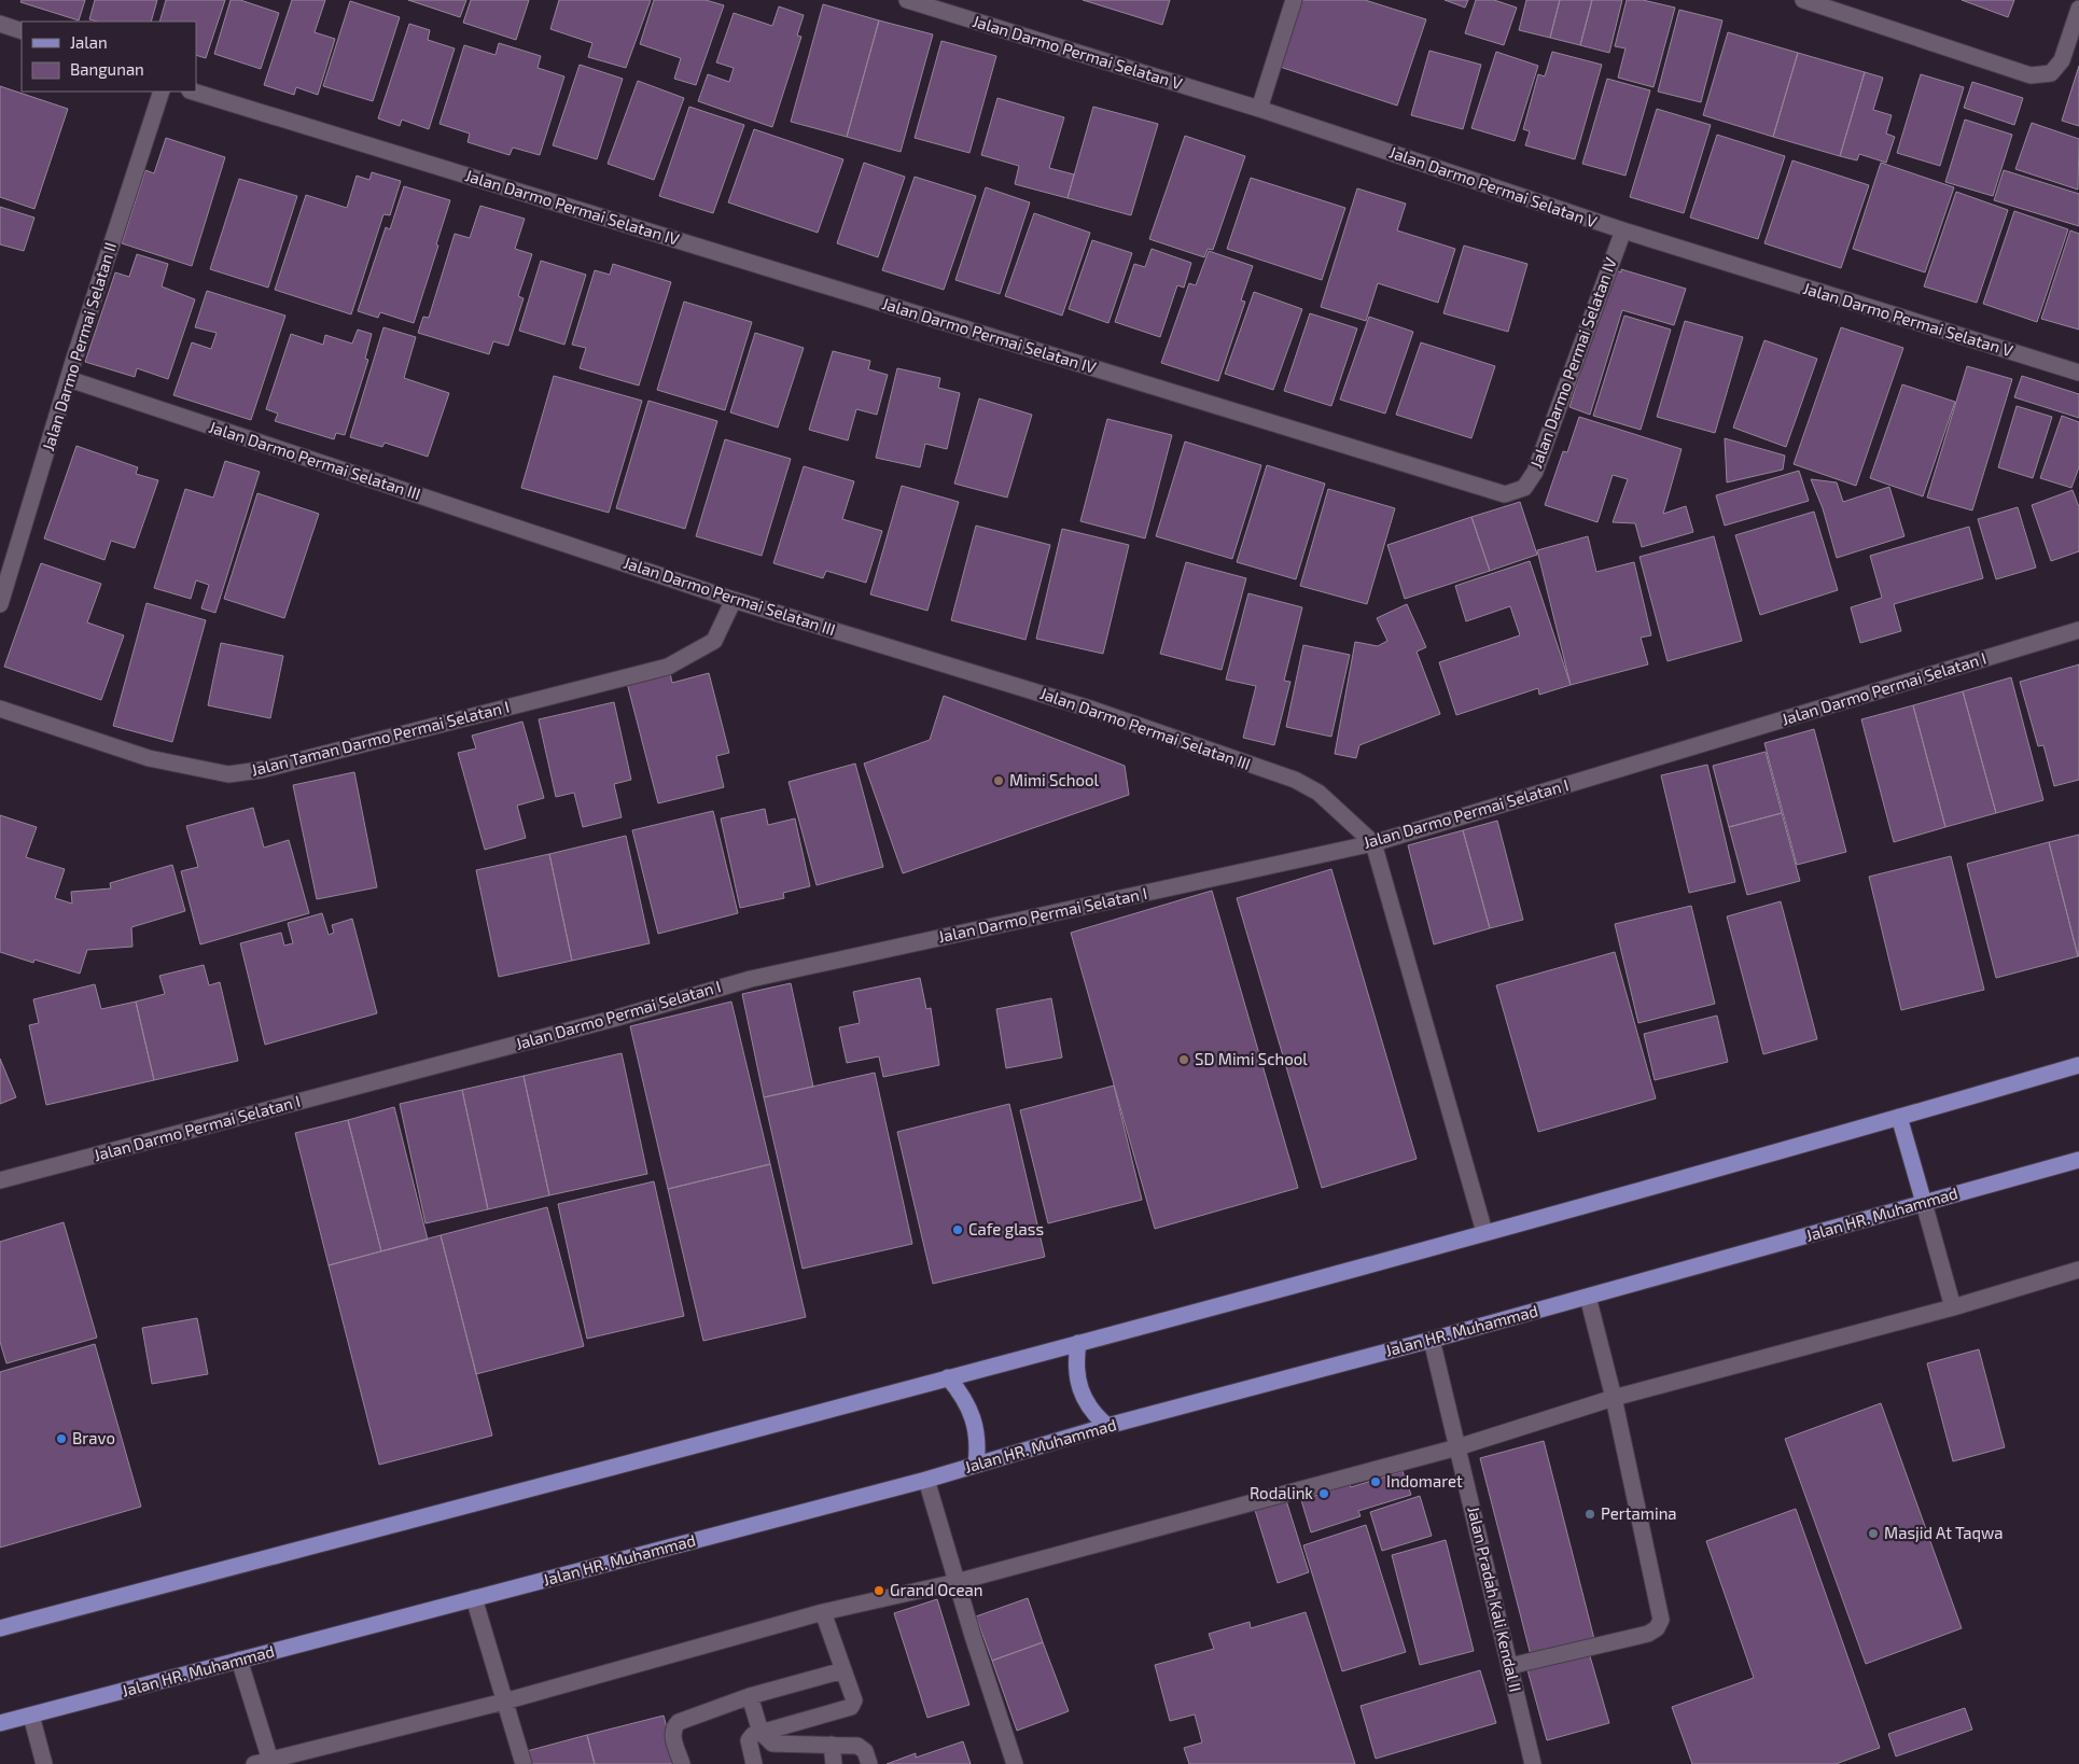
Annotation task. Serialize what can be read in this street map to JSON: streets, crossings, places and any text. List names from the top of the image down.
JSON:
{
  "streets": {
    "main road": ["Jalan HR. Muhammad"],
    "street": [
      "Jalan Darmo Permai Selatan V",
      "Jalan Darmo Permai Selatan IV",
      "Jalan Darmo Permai Selatan II",
      "Jalan Darmo Permai Selatan III",
      "Jalan Darmo Permai Selatan I",
      "Jalan Taman Darmo Permai Selatan I",
      "Jalan Pradah Kali Kendal II"
    ]
  },
  "crossings": [
    ["Jalan Darmo Permai Selatan V", "Jalan Darmo Permai Selatan IV"],
    ["Jalan Darmo Permai Selatan II", "Jalan Darmo Permai Selatan III"],
    ["Jalan Darmo Permai Selatan III", "Jalan Darmo Permai Selatan I"],
    ["Jalan Darmo Permai Selatan III", "Jalan Taman Darmo Permai Selatan I"],
    ["Jalan HR. Muhammad", "Jalan Pradah Kali Kendal II"]
  ],
  "places": [
    "Mimi School",
    "SD Mimi School",
    "Cafe glass",
    "Bravo",
    "Indomaret",
    "Rodalink",
    "Pertamina",
    "Masjid At Taqwa",
    "Grand Ocean"
  ],
  "legend": ["Jalan", "Bangunan"]
}
